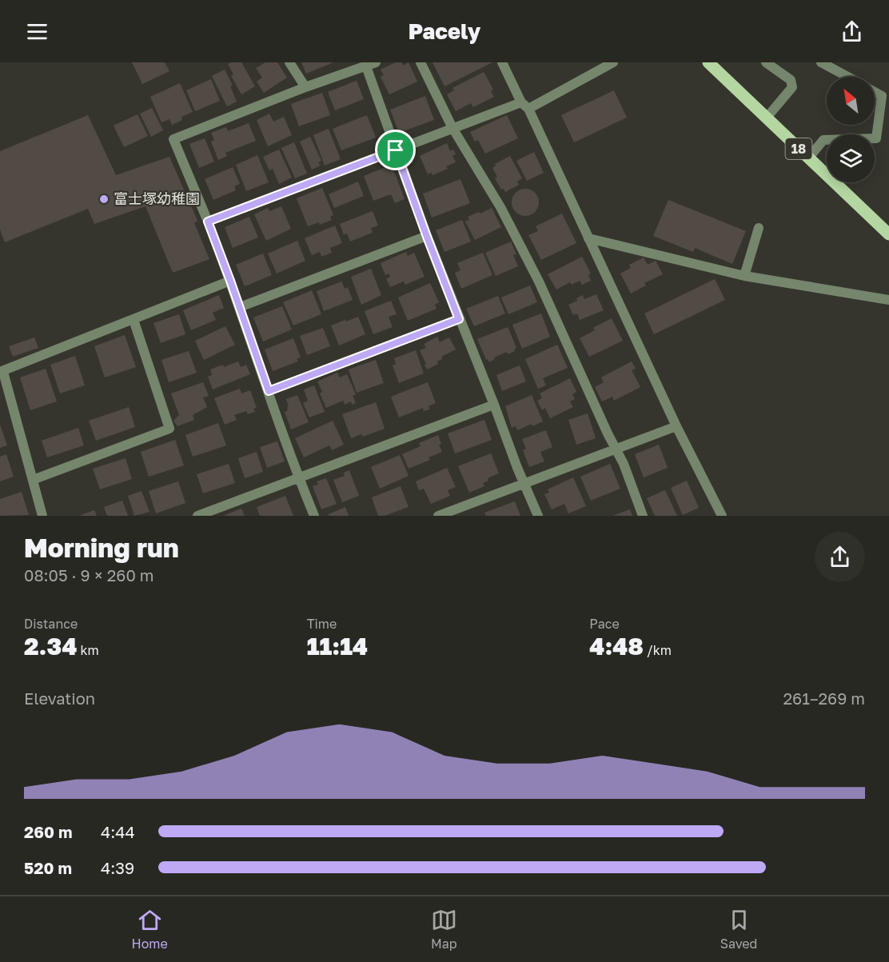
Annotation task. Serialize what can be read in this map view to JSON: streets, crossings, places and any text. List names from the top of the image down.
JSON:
{
  "streets": {
    "main road": ["18"]
  },
  "places": ["富士塚幼稚園"],
  "north": "top left",
  "page": {
    "header": "Pacely",
    "heading": ["Morning run", "08:05 · 9 × 260 m"],
    "stats": [
      ["Distance", "2.34 km"],
      ["Time", "11:14"],
      ["Pace", "4:48 /km"]
    ],
    "chart": ["Elevation", "261–269 m"],
    "list": [
      {
        "name": "260 m",
        "note": "4:44"
      },
      {
        "name": "520 m",
        "note": "4:39"
      }
    ],
    "tabs": ["Home", "Map", "Saved"]
  }
}
